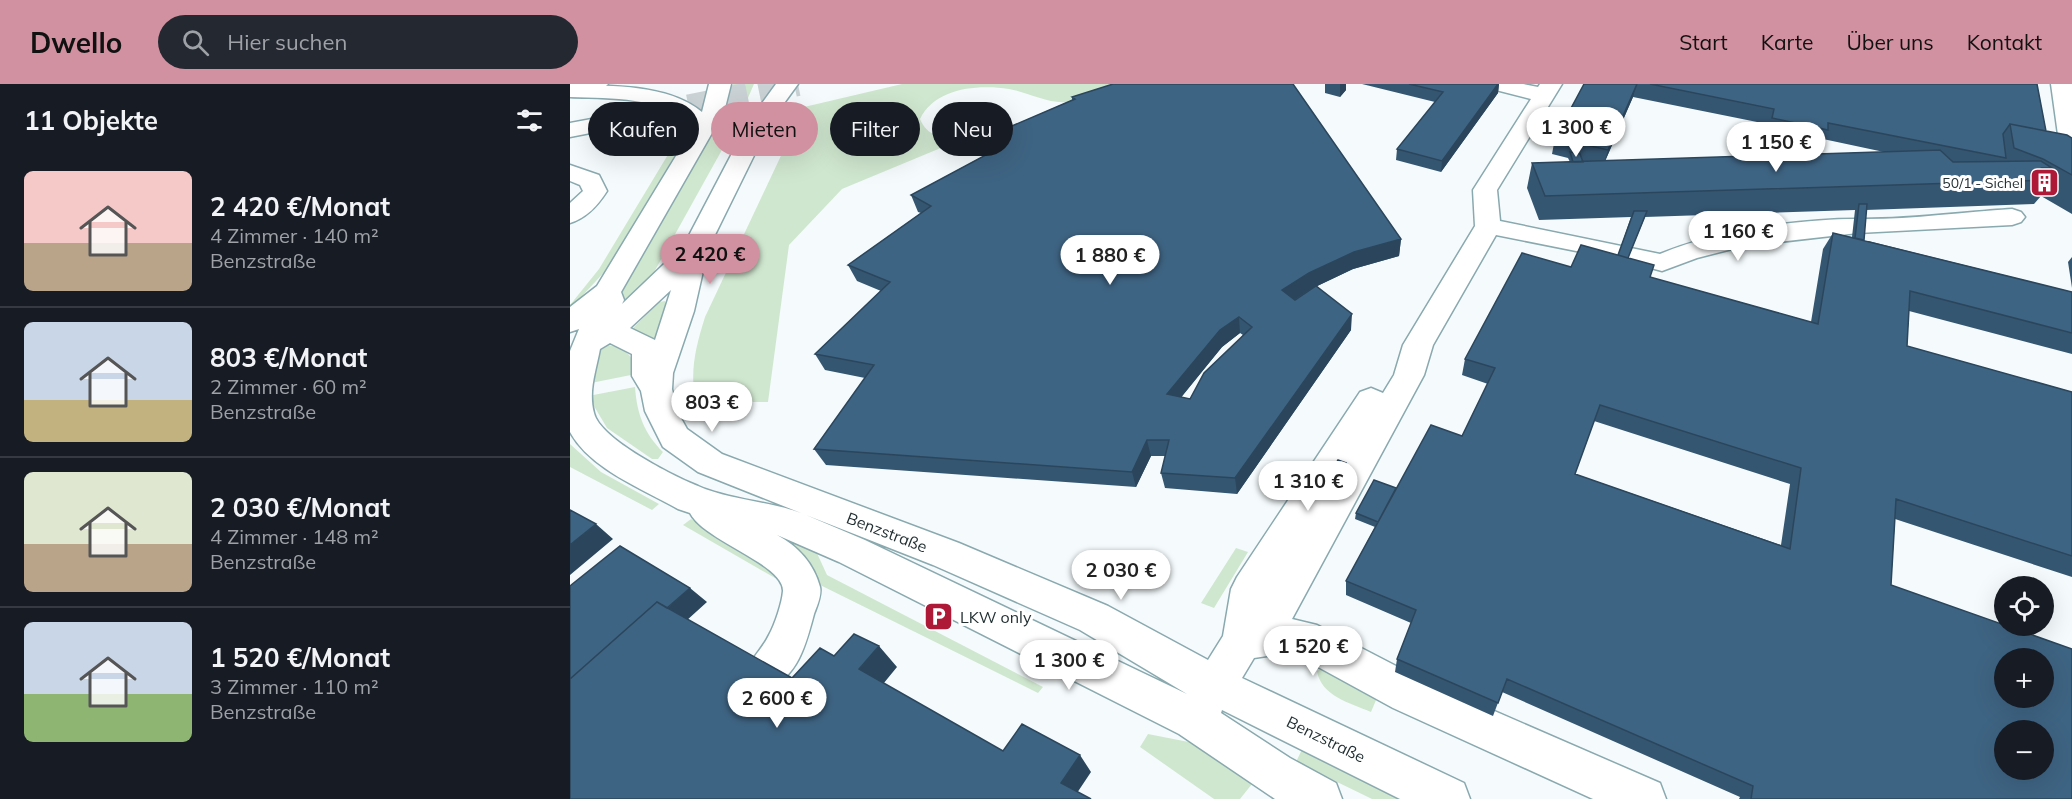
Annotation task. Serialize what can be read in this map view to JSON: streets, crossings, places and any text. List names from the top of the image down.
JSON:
{
  "streets": {
    "street": ["Benzstraße"]
  },
  "places": {
    "building": ["50/1 - Sichel"],
    "parking": ["LKW only"]
  },
  "page": {
    "header": "Dwello",
    "search": "Hier suchen",
    "nav": [
      "Start",
      "Karte",
      "Über uns",
      "Kontakt"
    ],
    "heading": "11 Objekte",
    "chip": [
      "Kaufen",
      "Mieten",
      "Filter",
      "Neu"
    ],
    "price": [
      "1 300 €",
      "1 150 €",
      "1 160 €",
      "2 420 €",
      "1 880 €",
      "803 €",
      "1 310 €",
      "2 030 €",
      "1 520 €",
      "1 300 €",
      "2 600 €"
    ],
    "list": [
      {
        "name": "2 420 €/Monat",
        "note": "4 Zimmer · 140 m² · Benzstraße"
      },
      {
        "name": "803 €/Monat",
        "note": "2 Zimmer · 60 m² · Benzstraße"
      },
      {
        "name": "2 030 €/Monat",
        "note": "4 Zimmer · 148 m² · Benzstraße"
      },
      {
        "name": "1 520 €/Monat",
        "note": "3 Zimmer · 110 m² · Benzstraße"
      }
    ],
    "map_buttons": ["+", "−"]
  }
}
